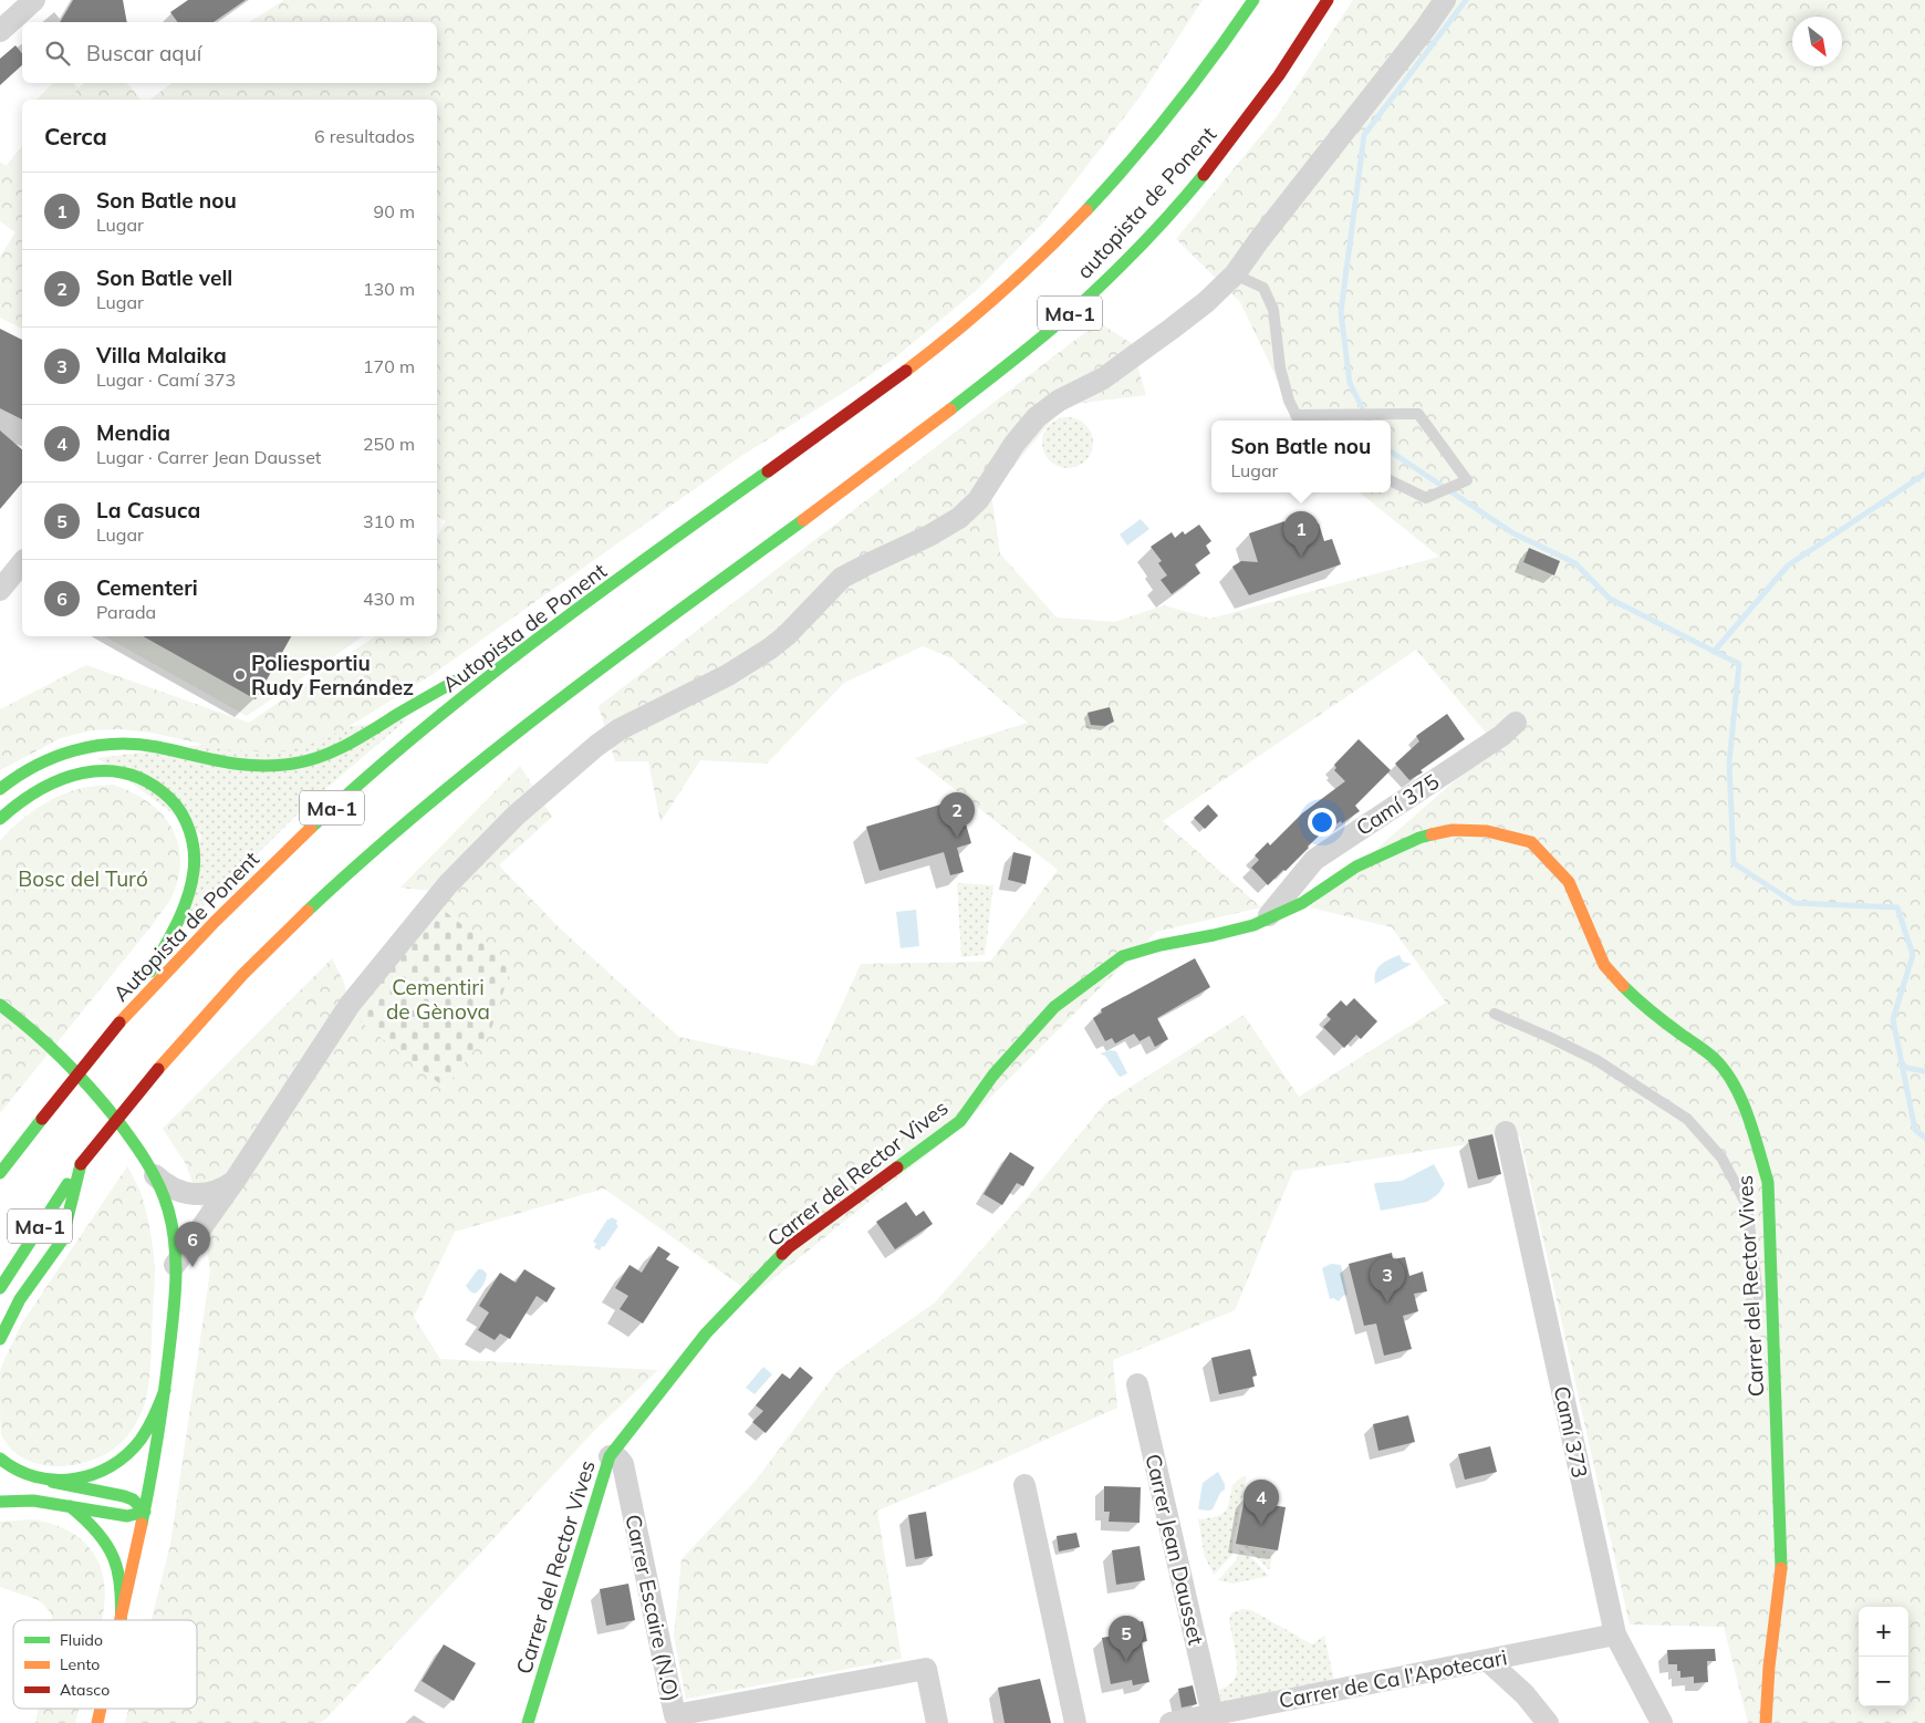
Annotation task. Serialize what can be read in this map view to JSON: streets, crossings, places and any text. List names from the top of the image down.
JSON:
{
  "streets": {
    "main road": [
      "autopista de Ponent",
      "Ma-1",
      "Autopista de Ponent",
      "Carrer del Rector Vives"
    ],
    "street": [
      "Camí 375",
      "Camí 373",
      "Carrer Jean Dausset",
      "Carrer Escaire (N.O)",
      "Carrer de Ca l'Apotecari"
    ]
  },
  "crossings": [
    ["autopista de Ponent", "Ma-1"],
    ["autopista de Ponent", "Autopista de Ponent"],
    ["Ma-1", "Autopista de Ponent"],
    ["Camí 375", "Carrer del Rector Vives"],
    ["Carrer del Rector Vives", "Carrer Escaire (N.O)"],
    ["Camí 373", "Carrer de Ca l'Apotecari"],
    ["Carrer Jean Dausset", "Carrer de Ca l'Apotecari"]
  ],
  "parks": ["Bosc del Turó", "Cementiri de Gènova"],
  "places": ["Poliesportiu Rudy Fernández"],
  "legend": ["Fluido", "Lento", "Atasco"],
  "north": "bottom right",
  "page": {
    "search": "Buscar aquí",
    "heading": ["Cerca", "6 resultados"],
    "list": [
      {
        "mark": "1",
        "name": "Son Batle nou",
        "note": "Lugar",
        "value": "90 m"
      },
      {
        "mark": "2",
        "name": "Son Batle vell",
        "note": "Lugar",
        "value": "130 m"
      },
      {
        "mark": "3",
        "name": "Villa Malaika",
        "note": "Lugar · Camí 373",
        "value": "170 m"
      },
      {
        "mark": "4",
        "name": "Mendia",
        "note": "Lugar · Carrer Jean Dausset",
        "value": "250 m"
      },
      {
        "mark": "5",
        "name": "La Casuca",
        "note": "Lugar",
        "value": "310 m"
      },
      {
        "mark": "6",
        "name": "Cementeri",
        "note": "Parada",
        "value": "430 m"
      }
    ],
    "popup": ["Son Batle nou", "Lugar"],
    "pins": [
      "1",
      "2",
      "6",
      "3",
      "4",
      "5"
    ],
    "map_buttons": ["+", "−"]
  }
}
